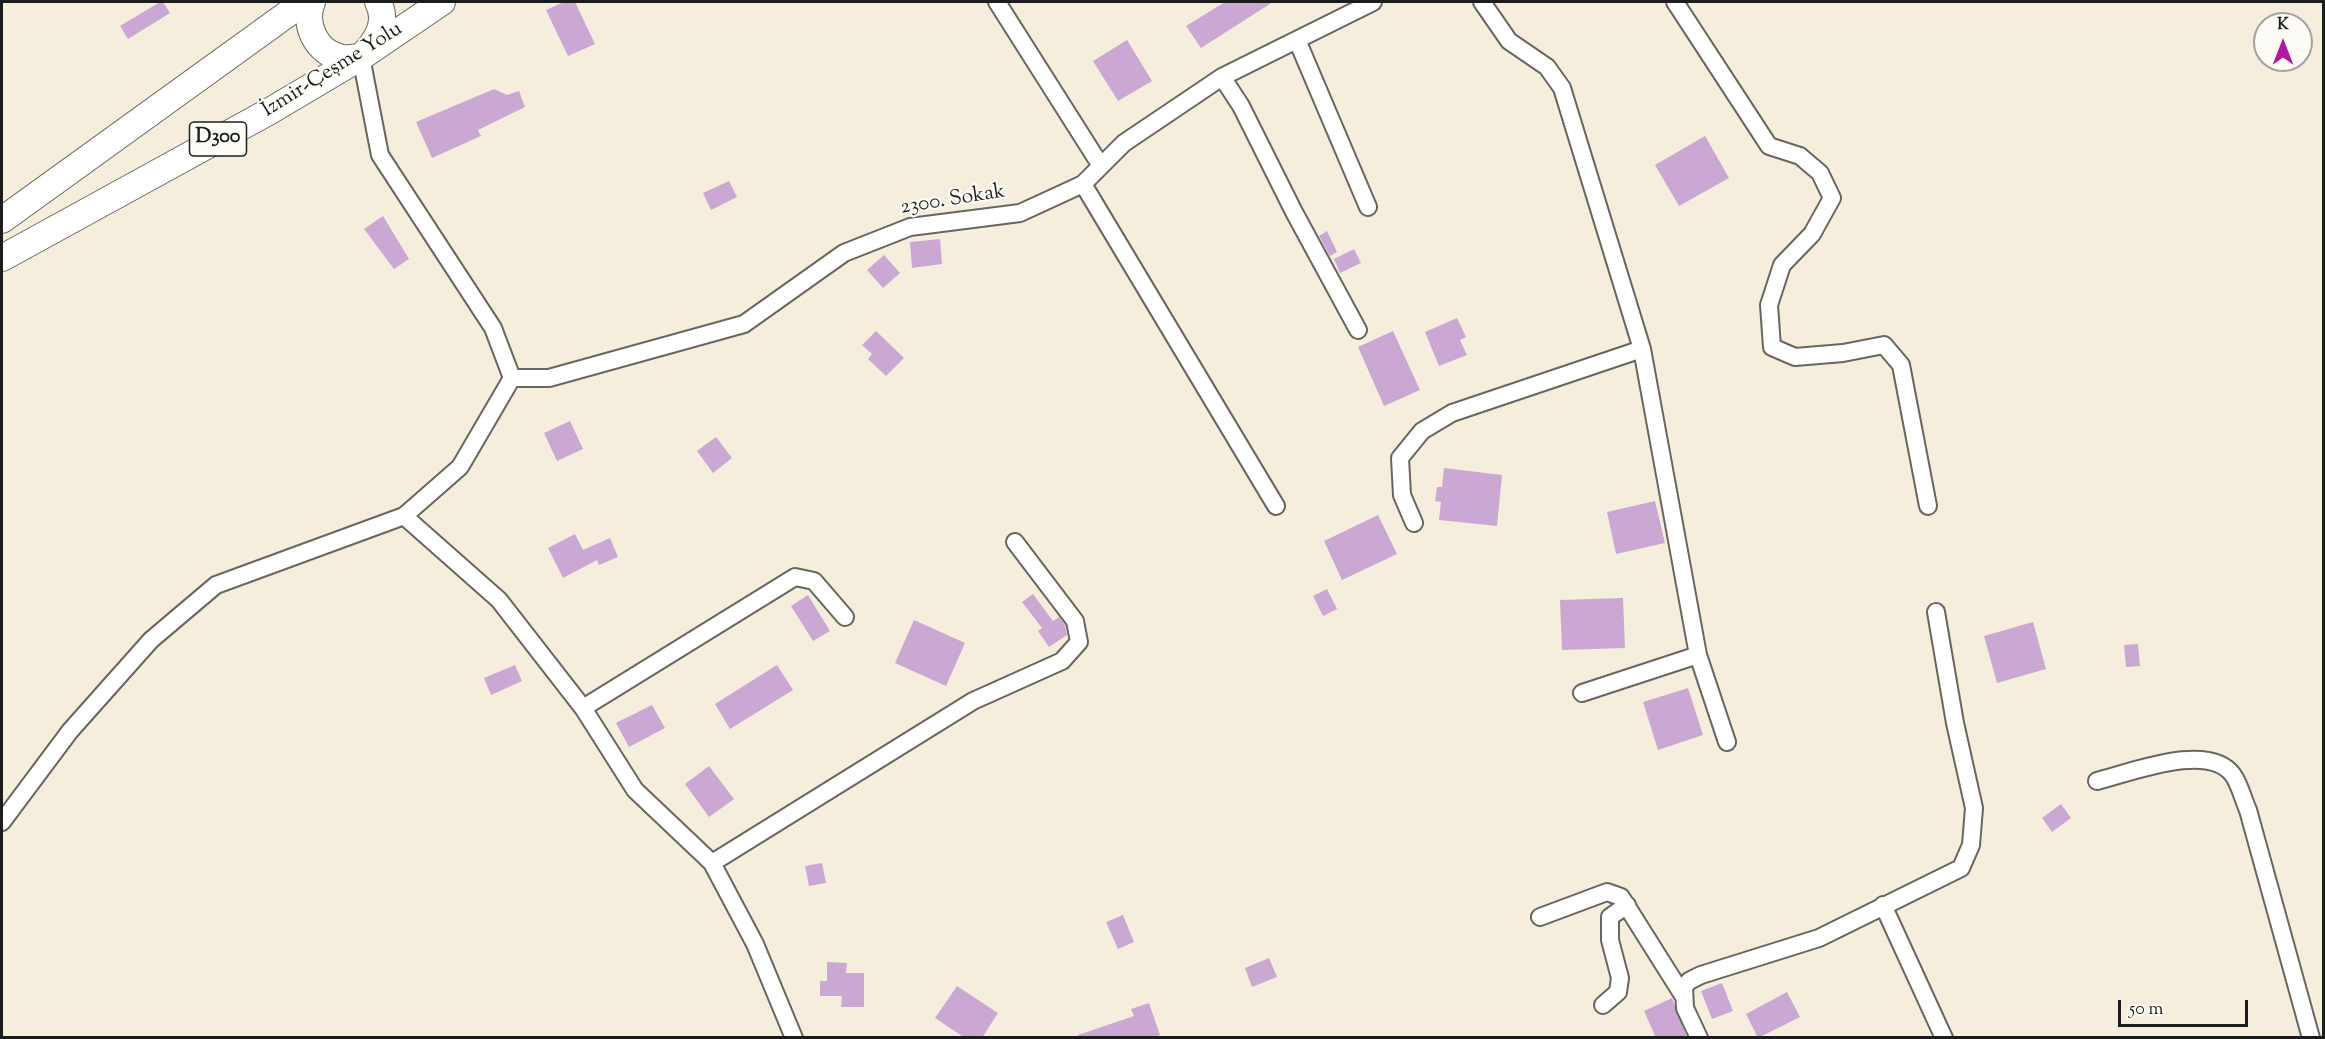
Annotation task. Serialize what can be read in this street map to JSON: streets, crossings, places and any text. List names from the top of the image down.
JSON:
{
  "streets": {
    "highway": ["İzmir-Çeşme Yolu", "D300"],
    "street": ["2300. Sokak"]
  },
  "scale_bar": "50 m",
  "north": "top"
}
